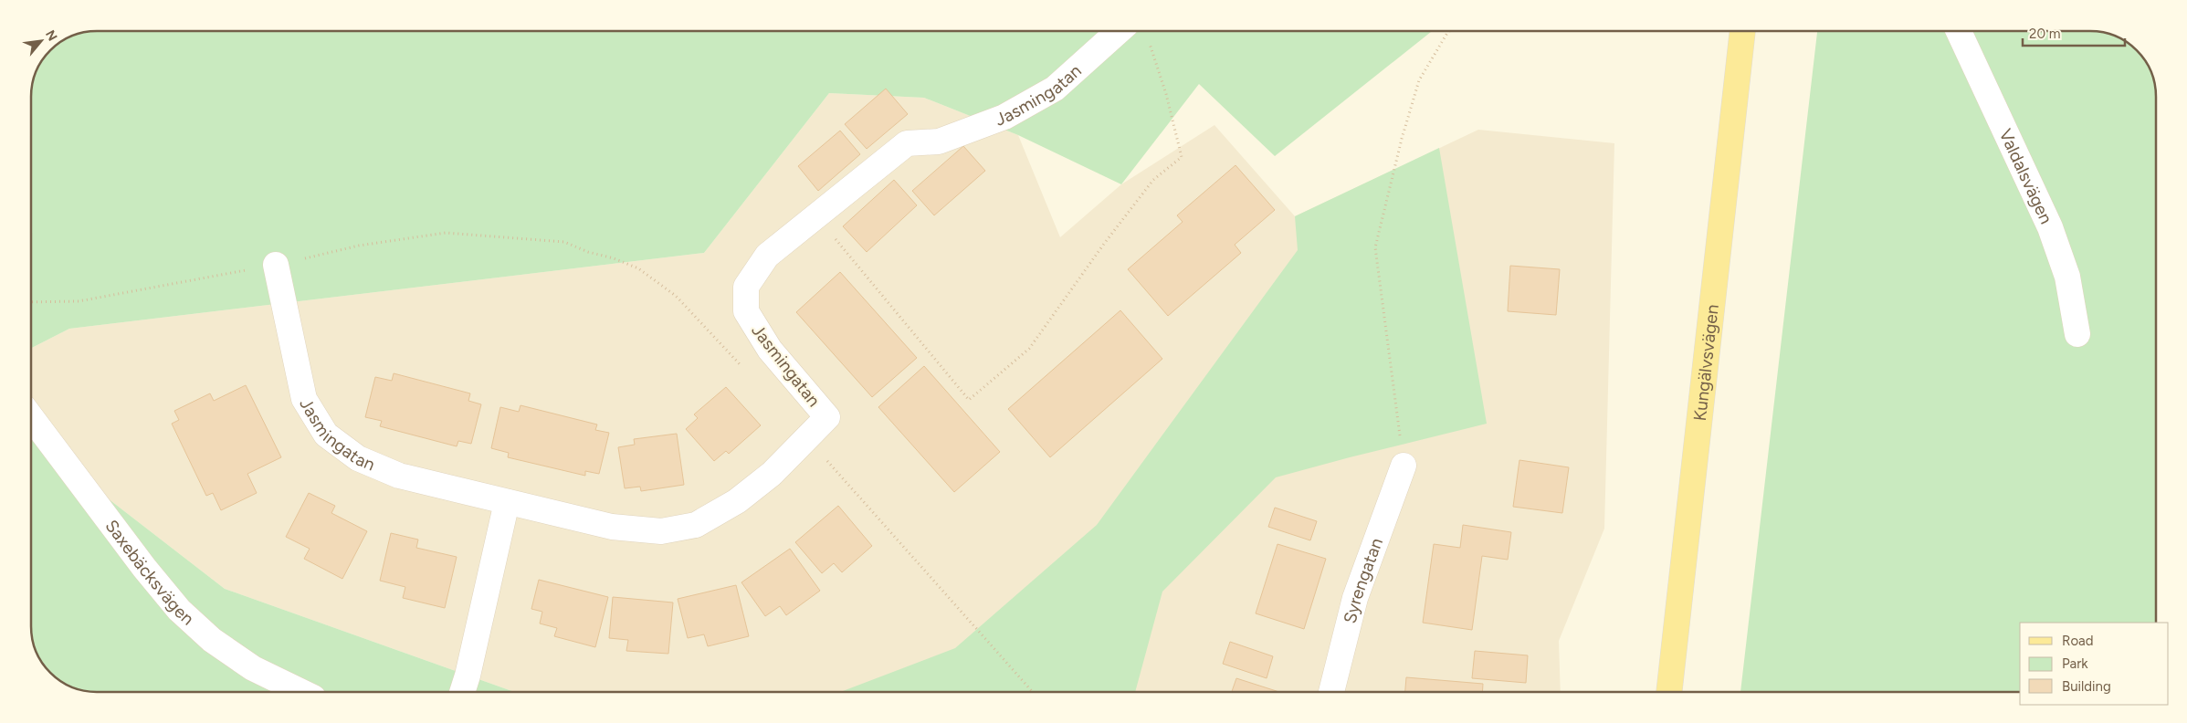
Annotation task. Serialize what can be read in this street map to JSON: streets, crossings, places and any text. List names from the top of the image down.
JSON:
{
  "streets": {
    "main road": ["Kungälvsvägen"],
    "street": [
      "Jasmingatan",
      "Valdalsvägen",
      "Saxebäcksvägen",
      "Syrengatan"
    ]
  },
  "legend": ["Road", "Park", "Building"],
  "scale_bar": "20 m",
  "north": "top right"
}
